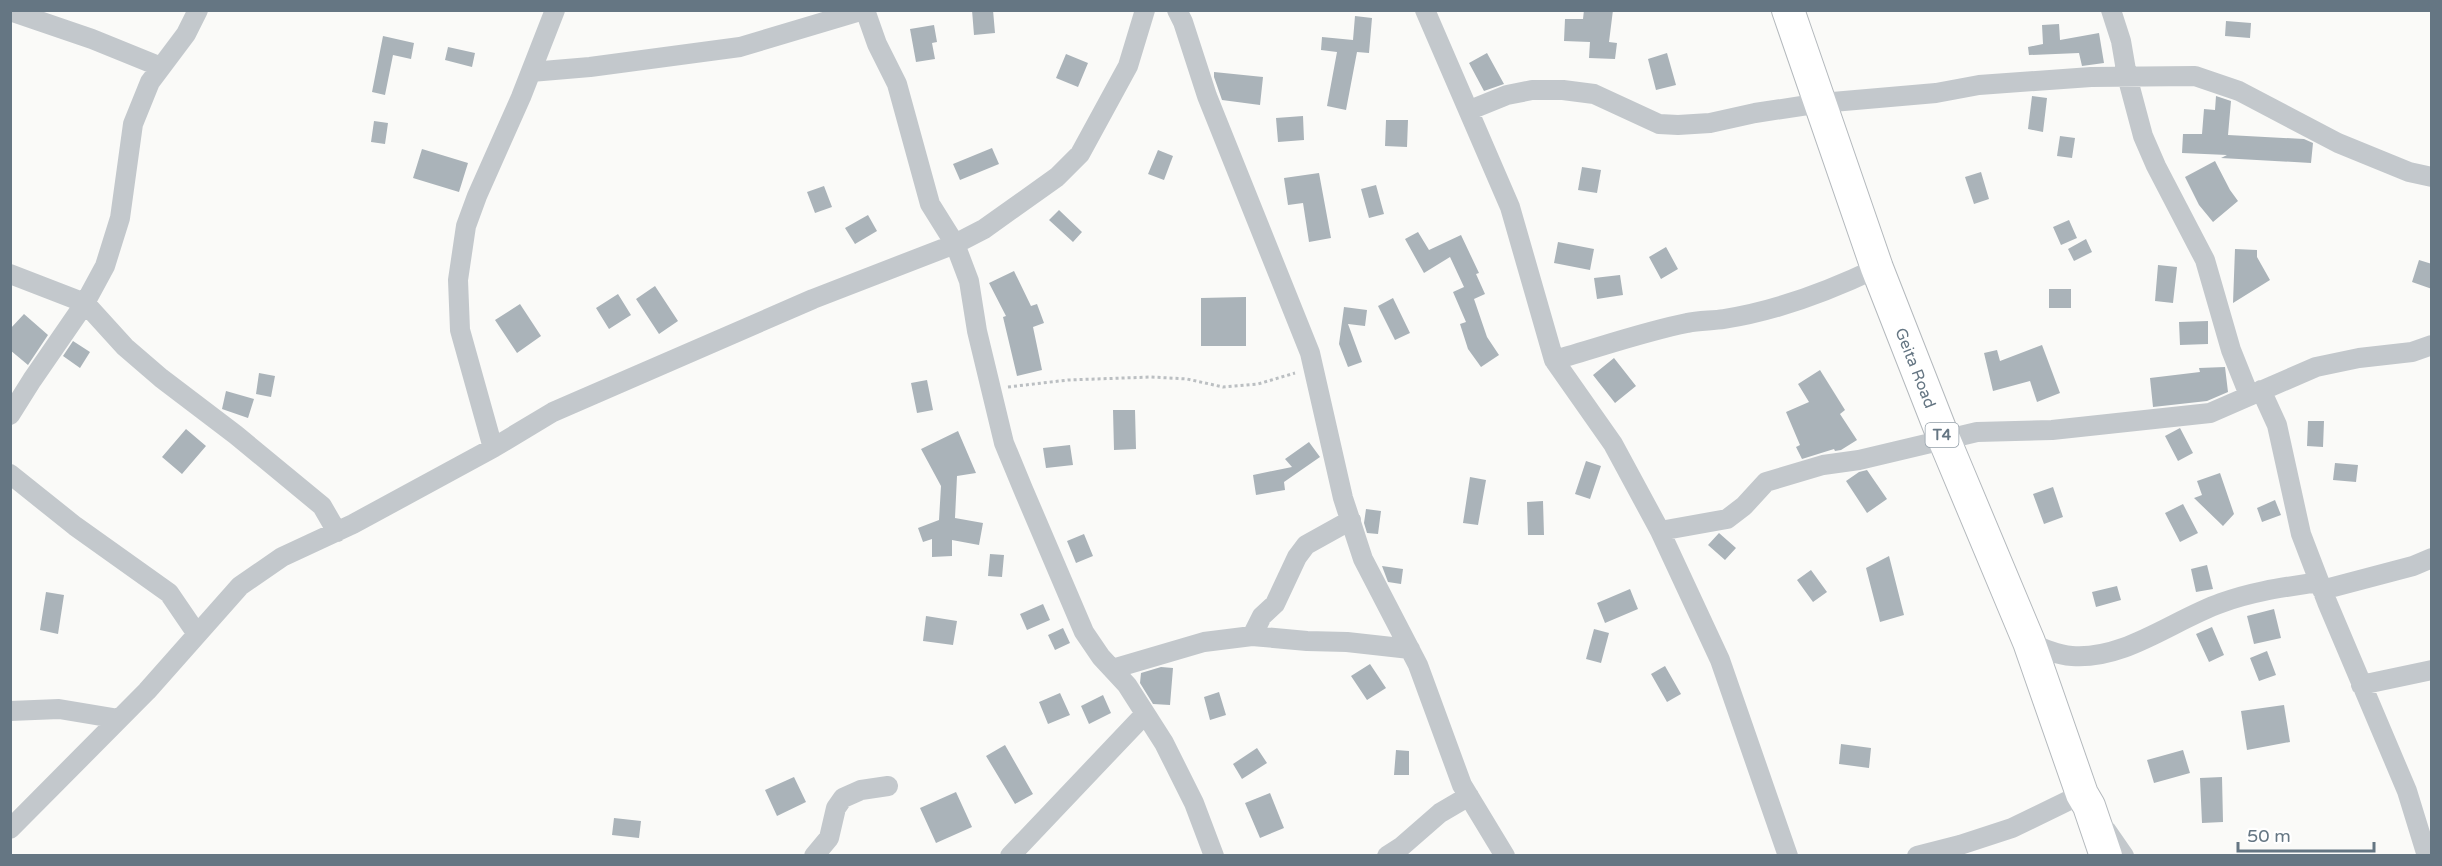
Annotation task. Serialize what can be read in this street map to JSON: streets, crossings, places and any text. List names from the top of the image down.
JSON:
{
  "streets": {
    "highway": ["Geita Road", "T4"]
  },
  "scale_bar": "50 m"
}
